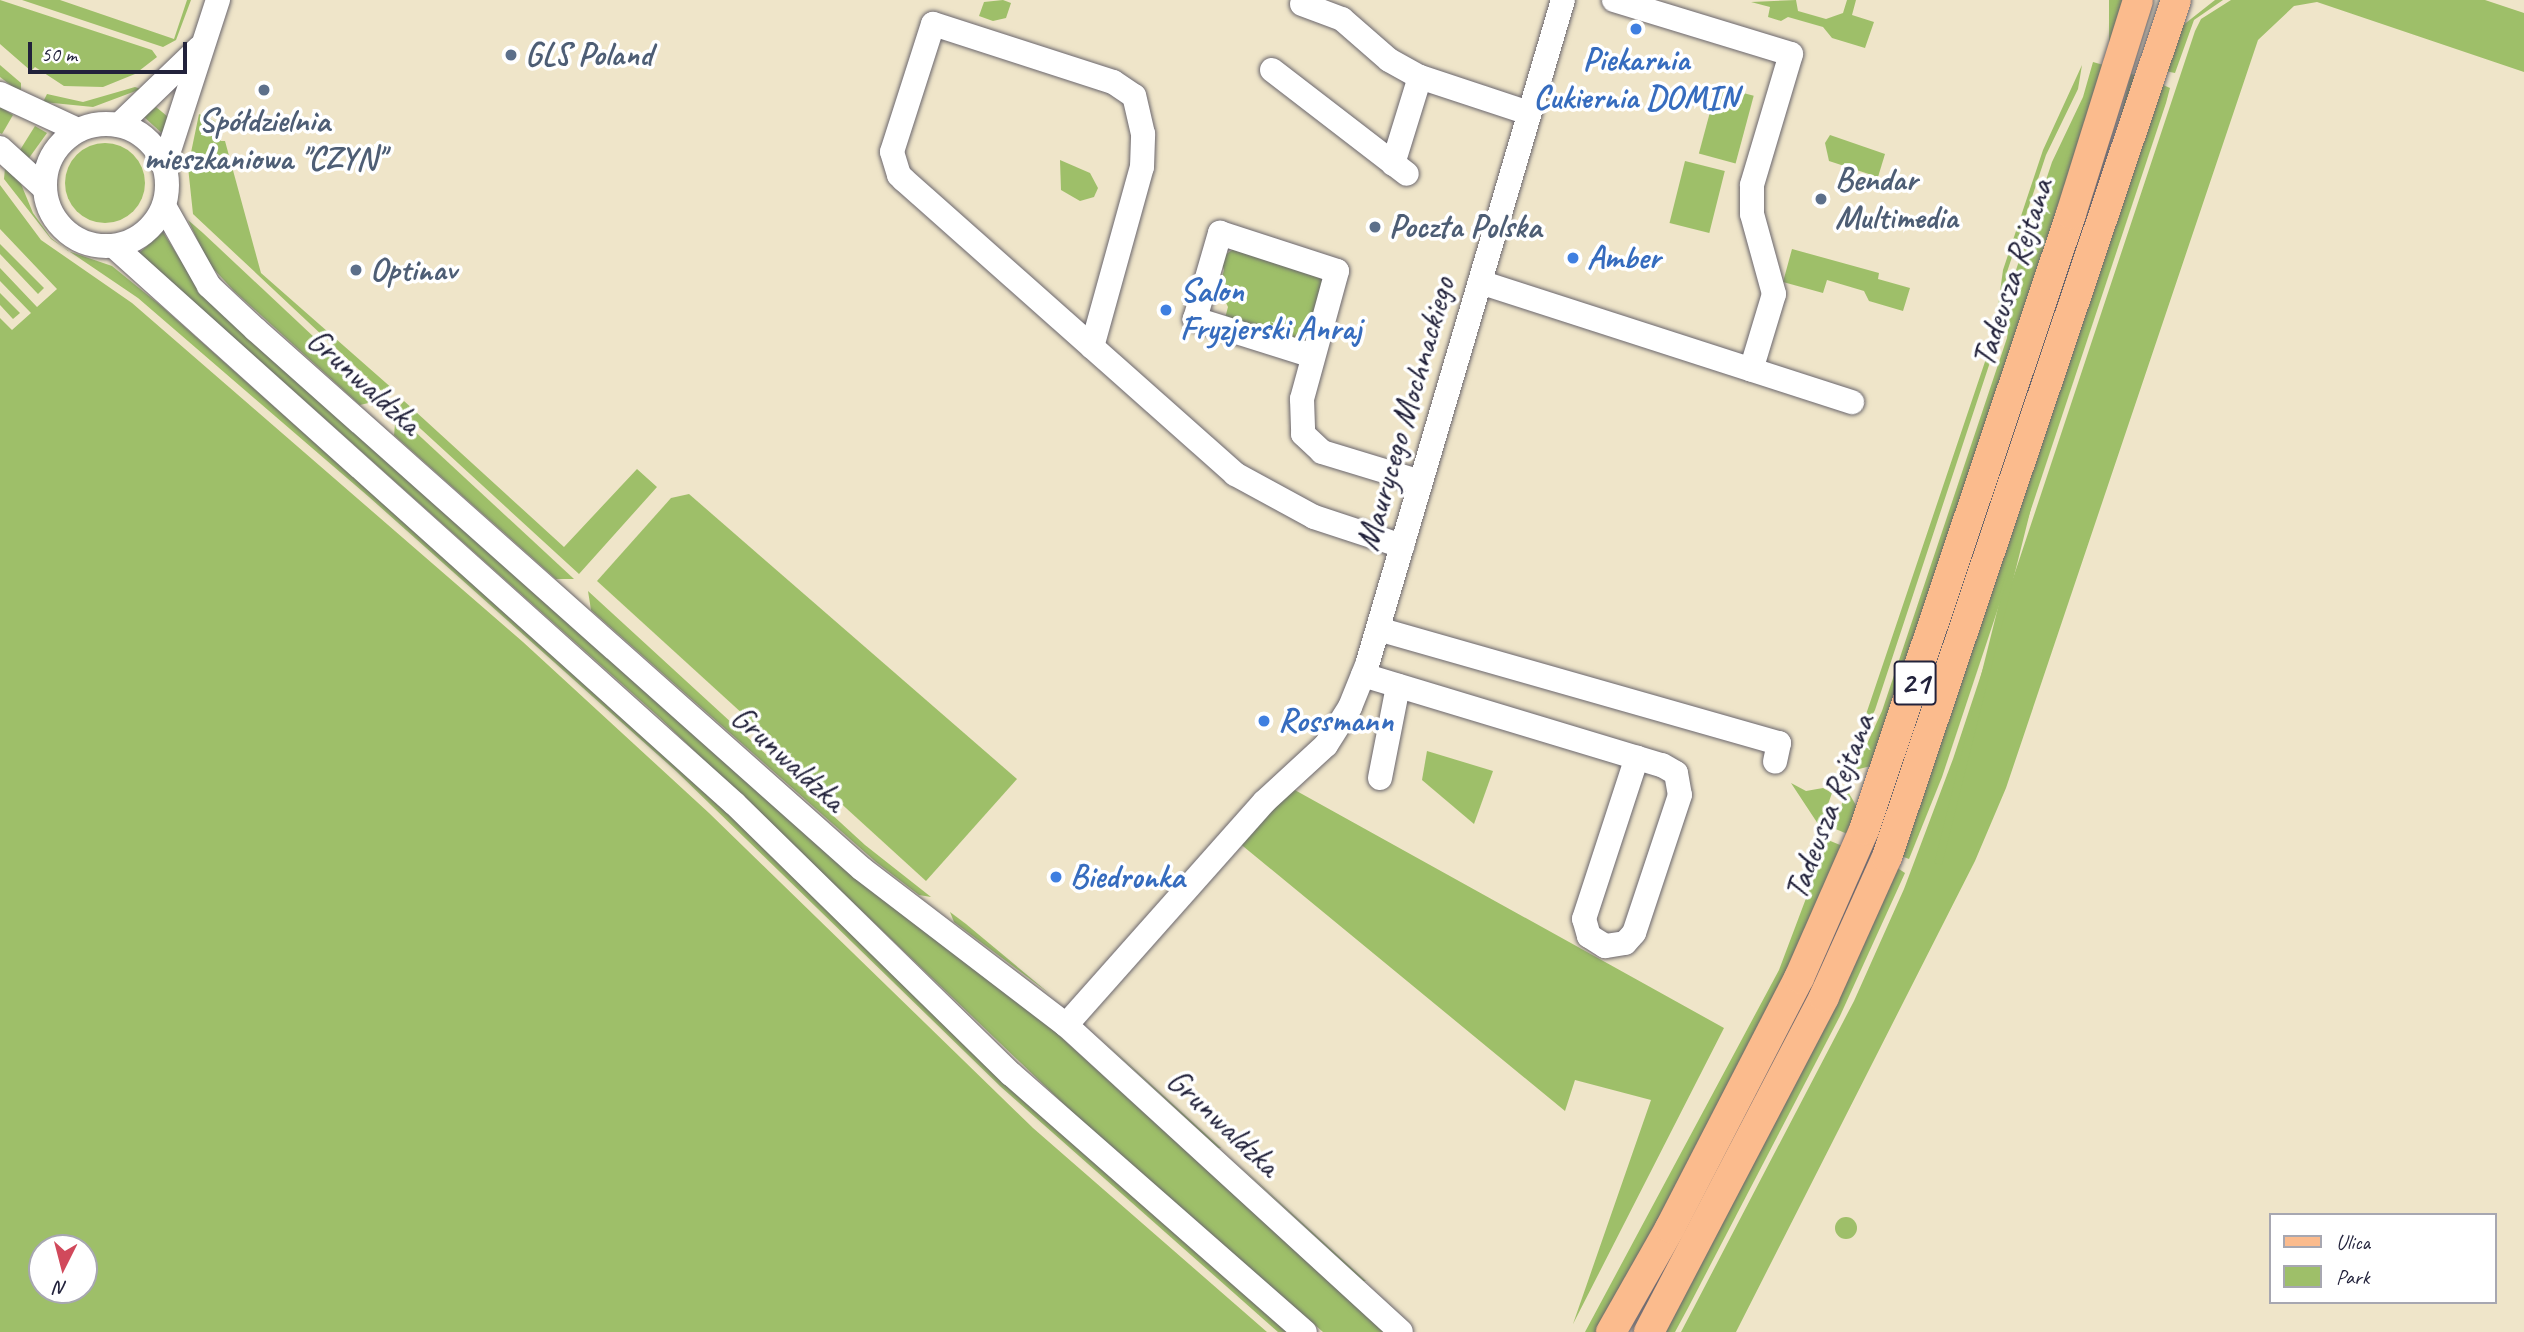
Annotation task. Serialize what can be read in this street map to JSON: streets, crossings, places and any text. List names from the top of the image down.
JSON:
{
  "streets": {
    "main road": ["Tadeusza Rejtana", "21"],
    "street": ["Grunwaldzka", "Maurycego Mochnackiego"]
  },
  "crossings": [
    ["Grunwaldzka", "Maurycego Mochnackiego"]
  ],
  "places": [
    "Piekarnia Cukiernia DOMIN",
    "GLS Poland",
    "Spółdzielnia mieszkaniowa \"CZYN\"",
    "Bendar Multimedia",
    "Poczta Polska",
    "Amber",
    "Optinav",
    "Salon Fryzjerski Anraj",
    "Rossmann",
    "Biedronka"
  ],
  "legend": ["Ulica", "Park"],
  "scale_bar": "50 m",
  "north": "bottom"
}
